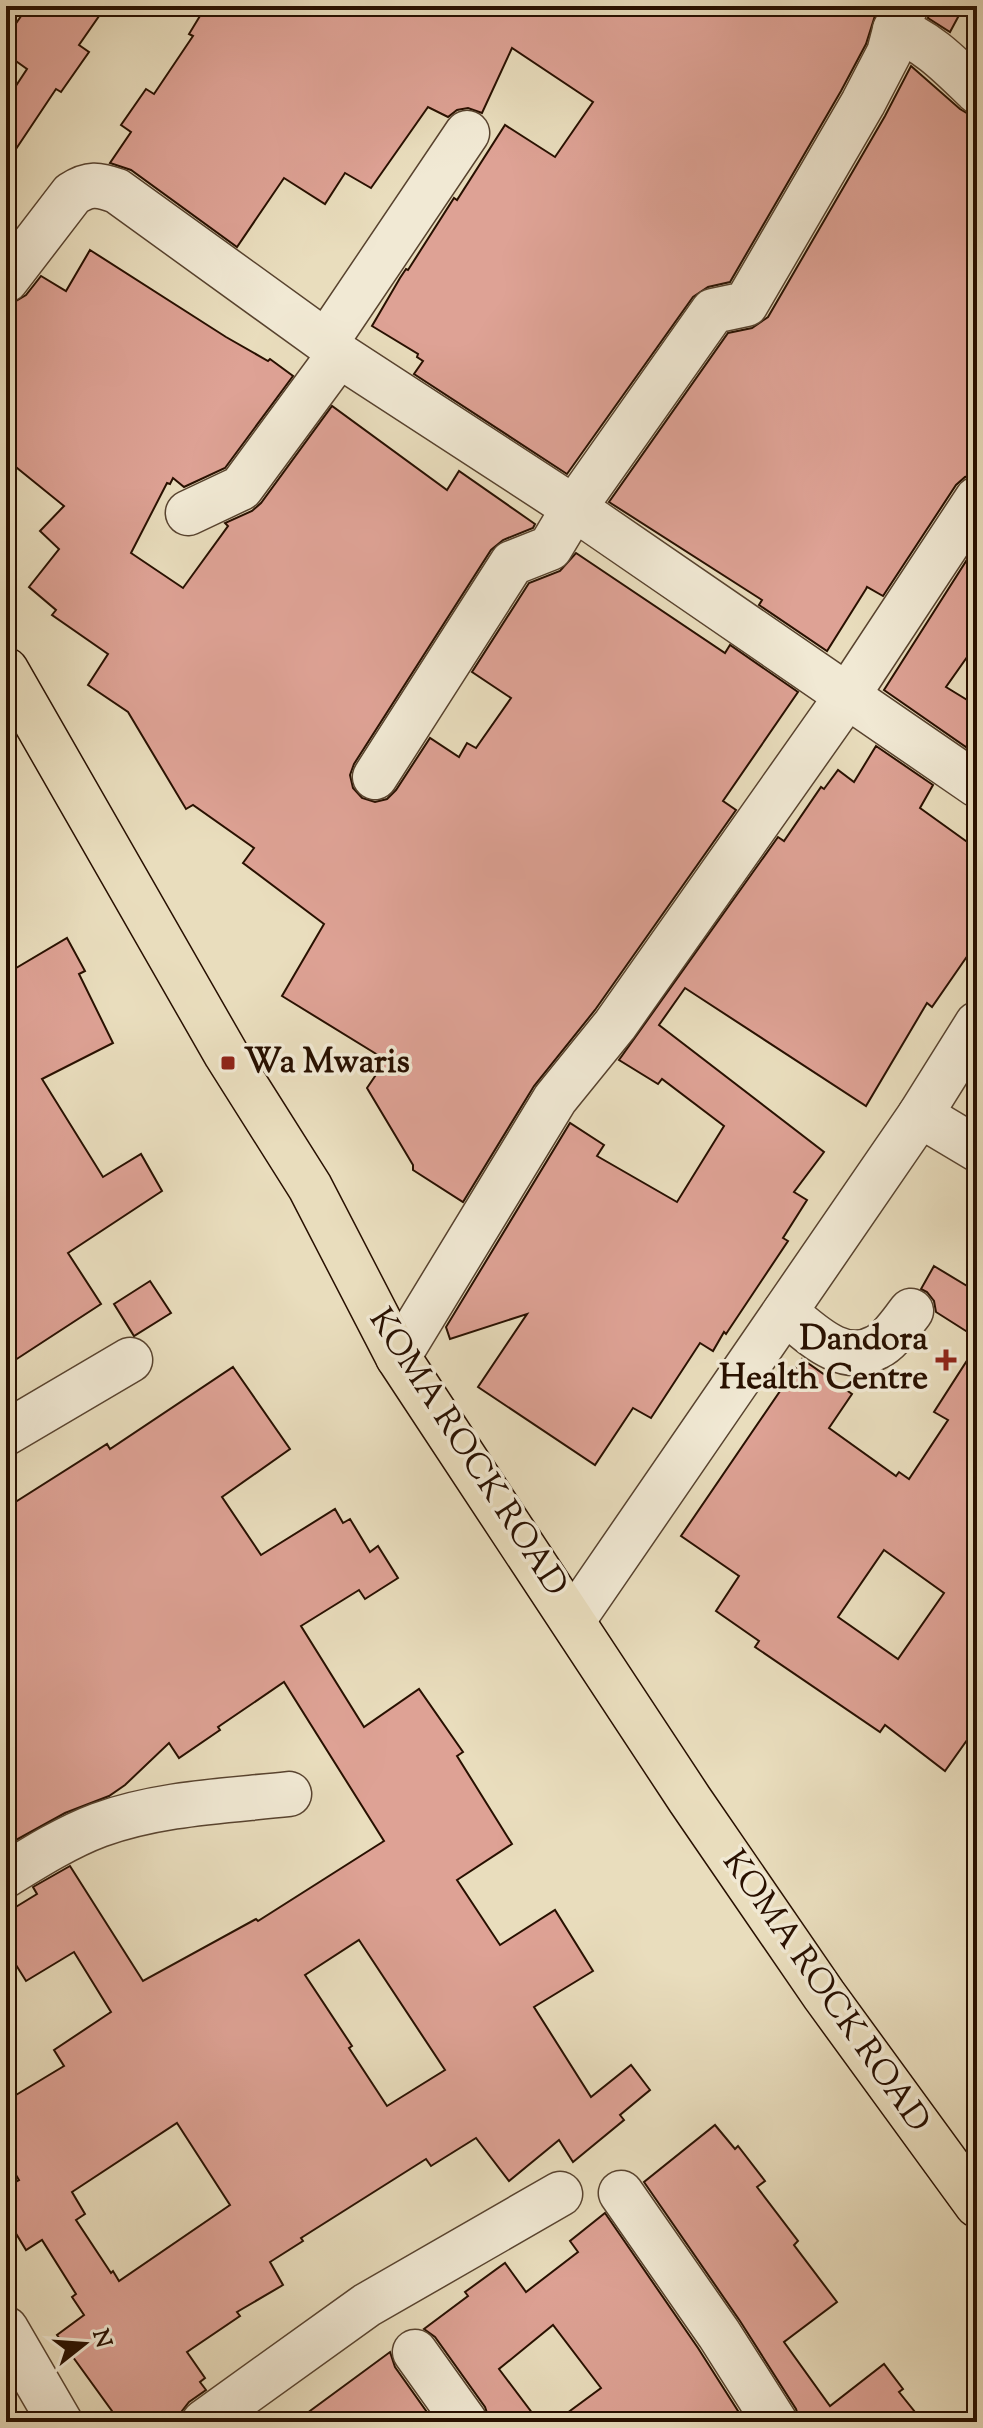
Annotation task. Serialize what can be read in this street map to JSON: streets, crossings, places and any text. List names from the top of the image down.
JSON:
{
  "streets": {
    "main road": ["KOMA ROCK ROAD"]
  },
  "places": {
    "transit": ["Wa Mwaris"],
    "health": ["Dandora Health Centre"]
  },
  "north": "right"
}
